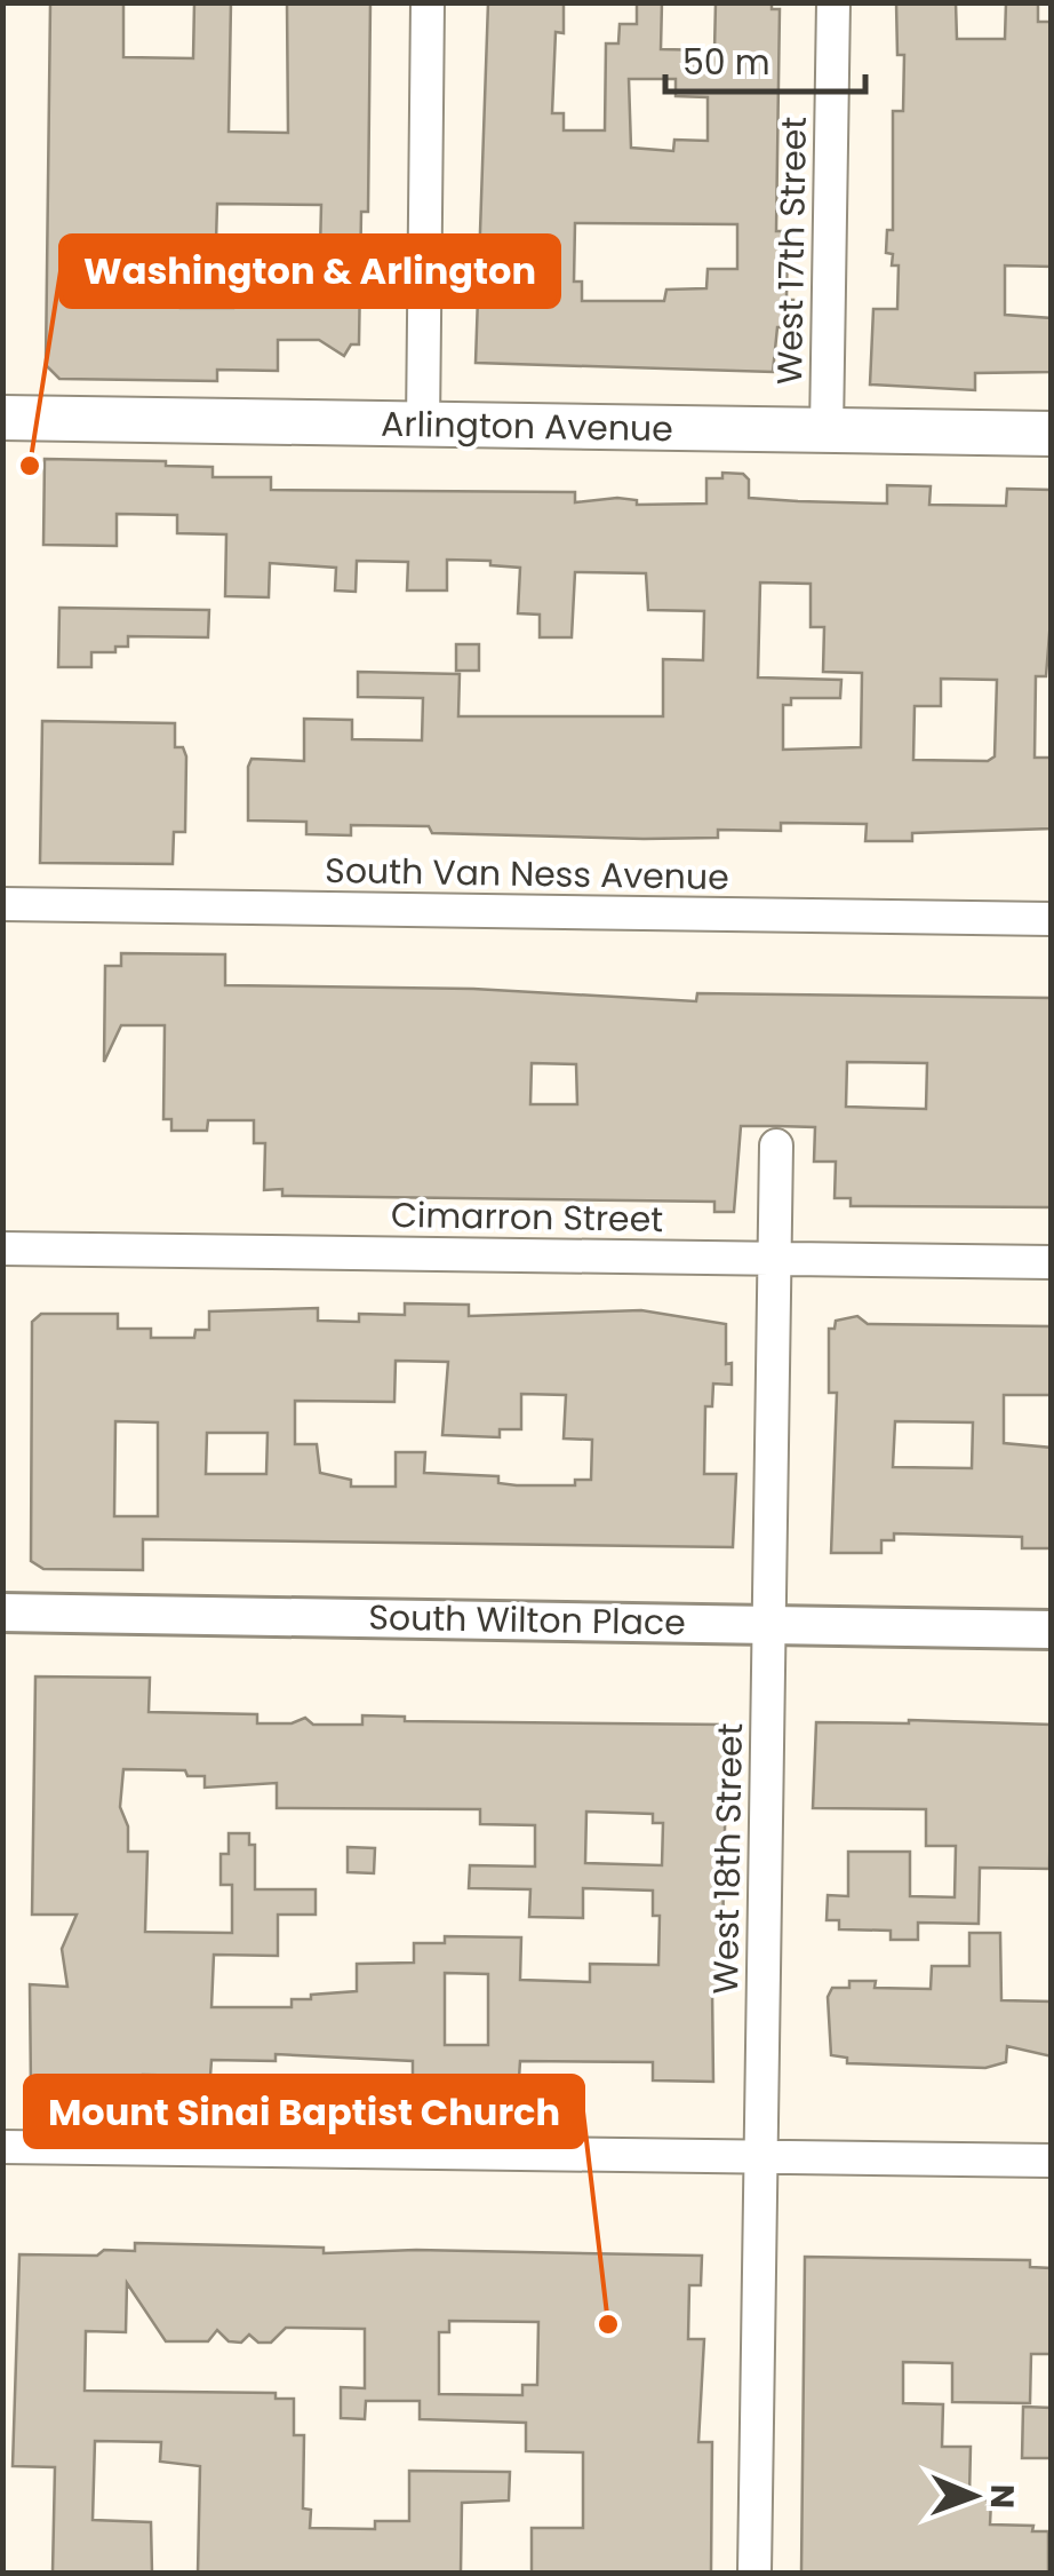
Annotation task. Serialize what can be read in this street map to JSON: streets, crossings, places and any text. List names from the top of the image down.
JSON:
{
  "streets": {
    "main road": ["Arlington Avenue"],
    "street": [
      "West 17th Street",
      "South Van Ness Avenue",
      "Cimarron Street",
      "South Wilton Place",
      "West 18th Street"
    ]
  },
  "crossings": [
    ["West 17th Street", "Arlington Avenue"],
    ["Cimarron Street", "West 18th Street"],
    ["South Wilton Place", "West 18th Street"]
  ],
  "places": ["Washington & Arlington", "Mount Sinai Baptist Church"],
  "scale_bar": "50 m",
  "north": "right"
}
